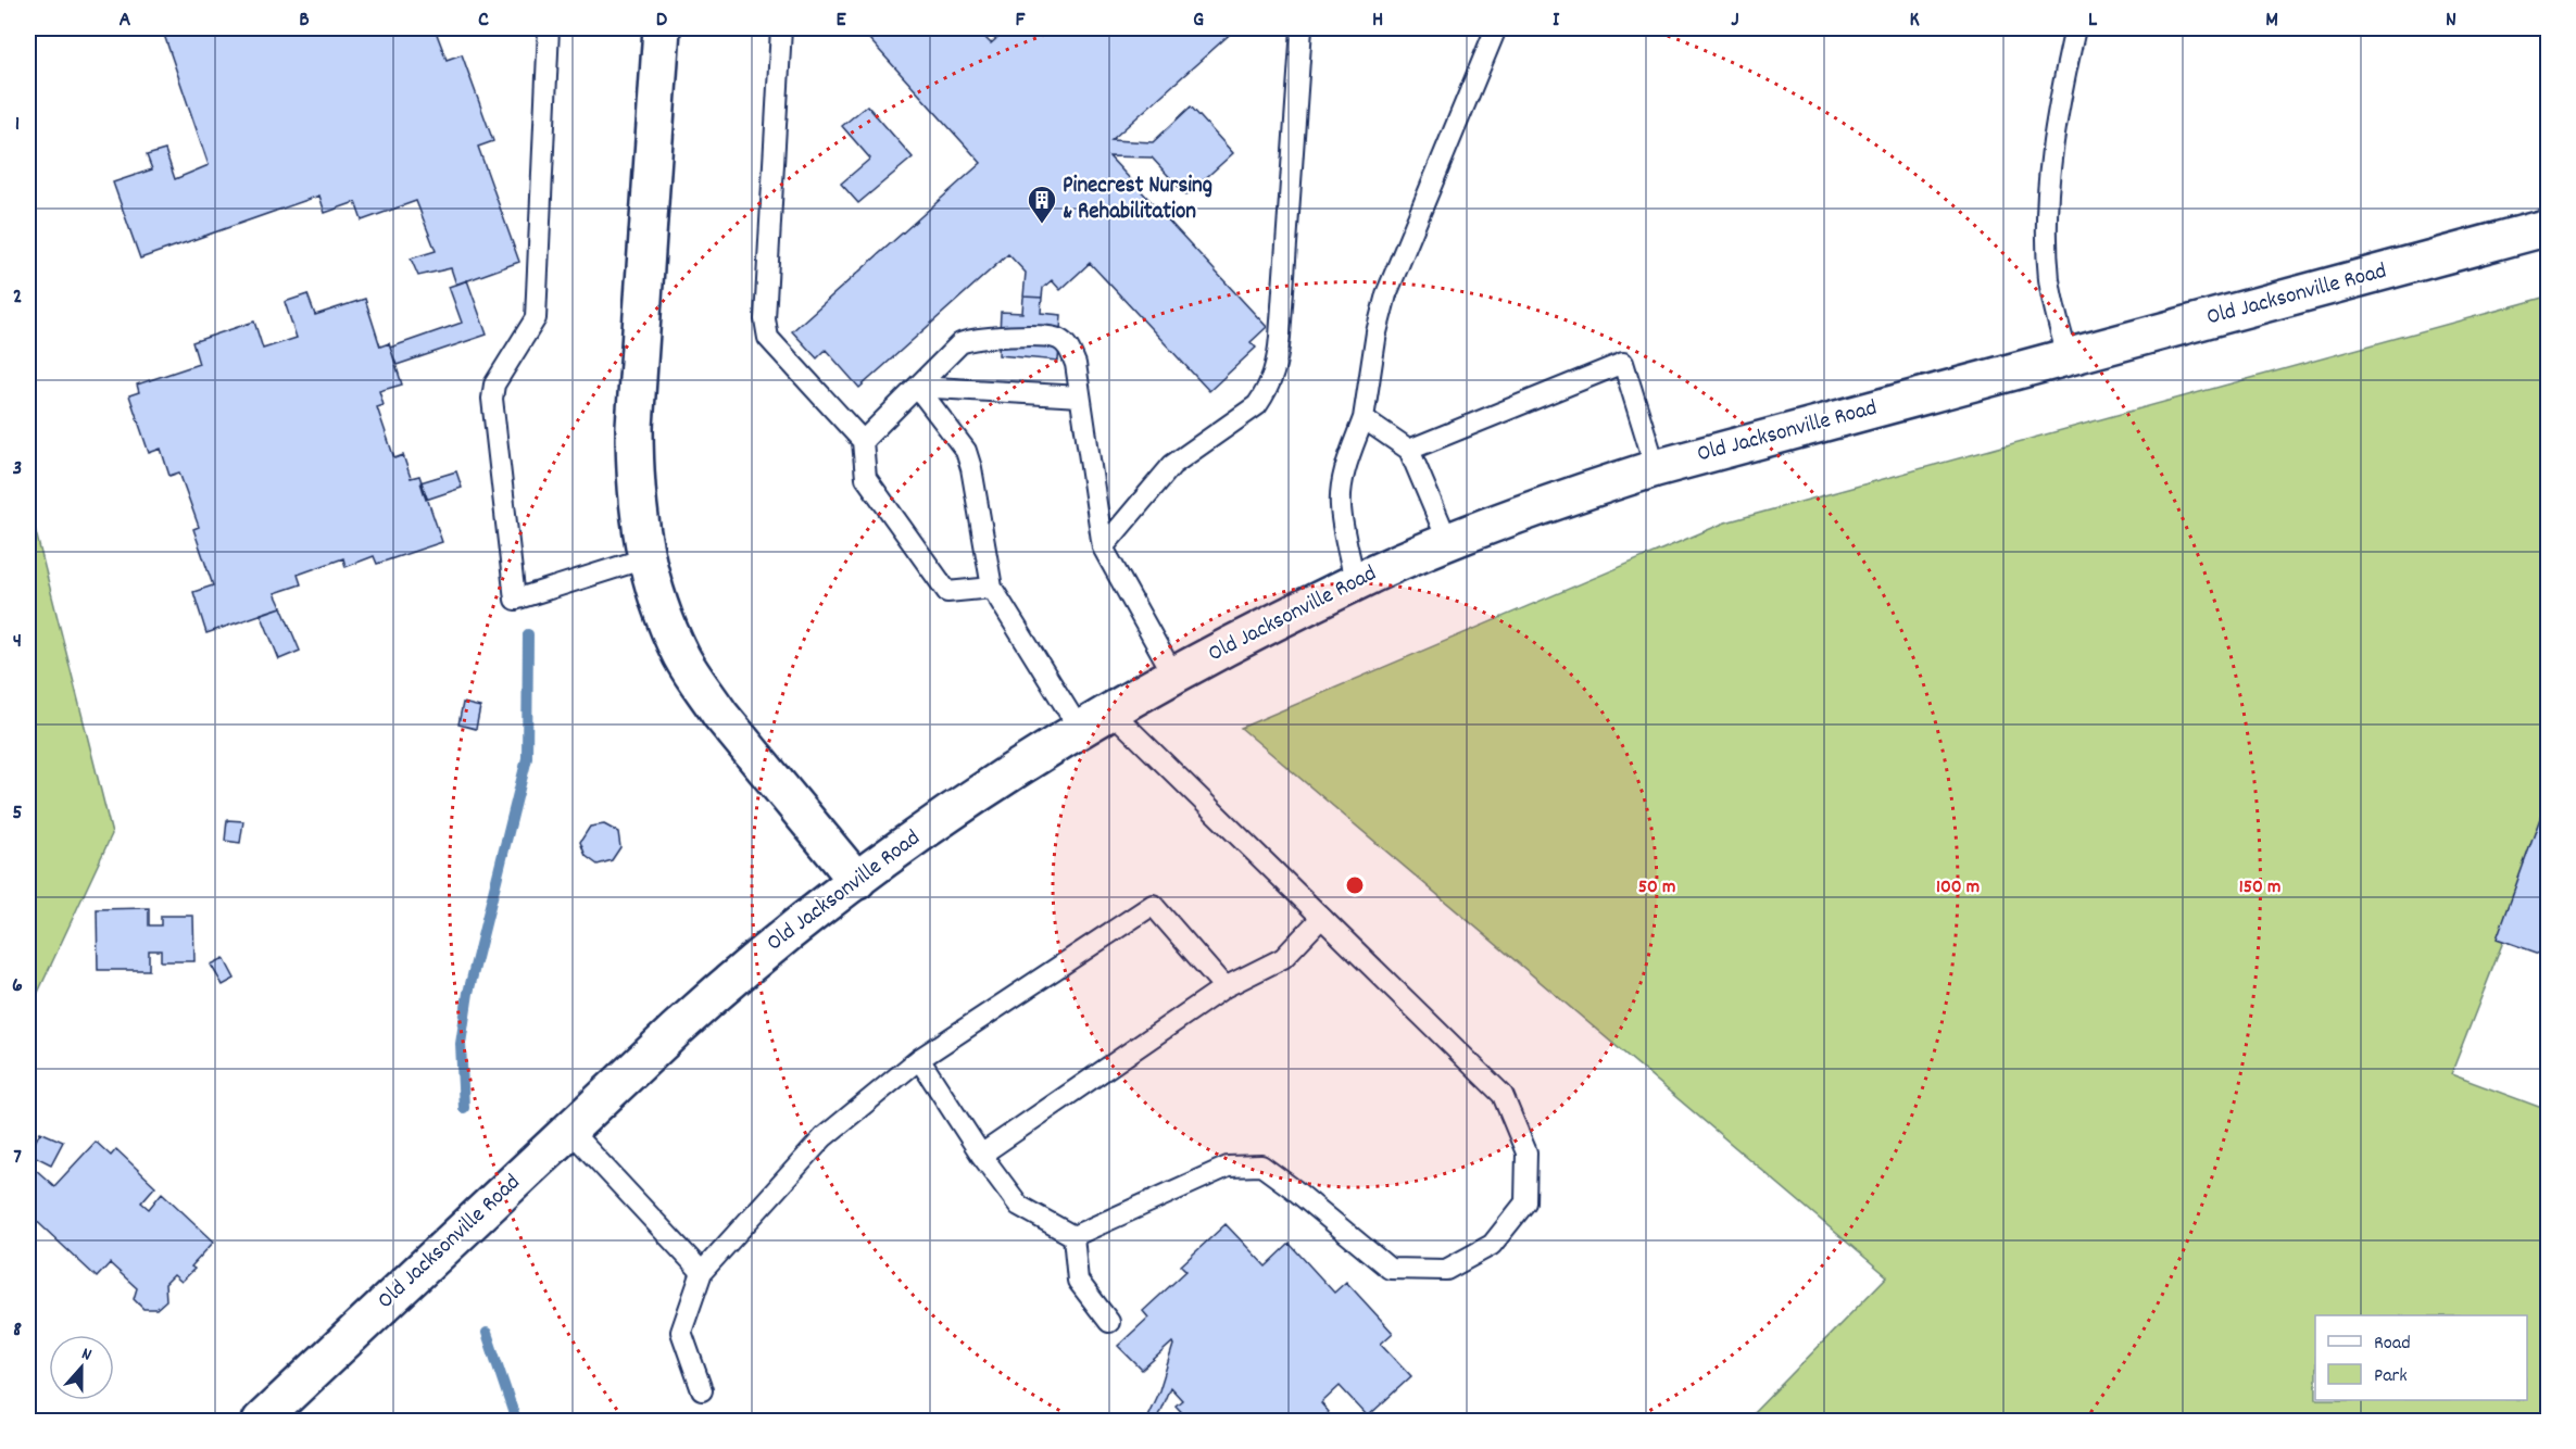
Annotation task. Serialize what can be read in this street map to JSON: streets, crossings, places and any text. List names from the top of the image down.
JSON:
{
  "streets": {
    "main road": ["Old Jacksonville Road"]
  },
  "places": {
    "building": ["Pinecrest Nursing & Rehabilitation"]
  },
  "legend": ["Road", "Park"],
  "north": "top",
  "grid": {
    "columns": [
      "A",
      "B",
      "C",
      "D",
      "E",
      "F",
      "G",
      "H",
      "I",
      "J",
      "K",
      "L",
      "M",
      "N"
    ],
    "rows": [
      "1",
      "2",
      "3",
      "4",
      "5",
      "6",
      "7",
      "8"
    ]
  },
  "rings": ["50 m", "100 m", "150 m"]
}
